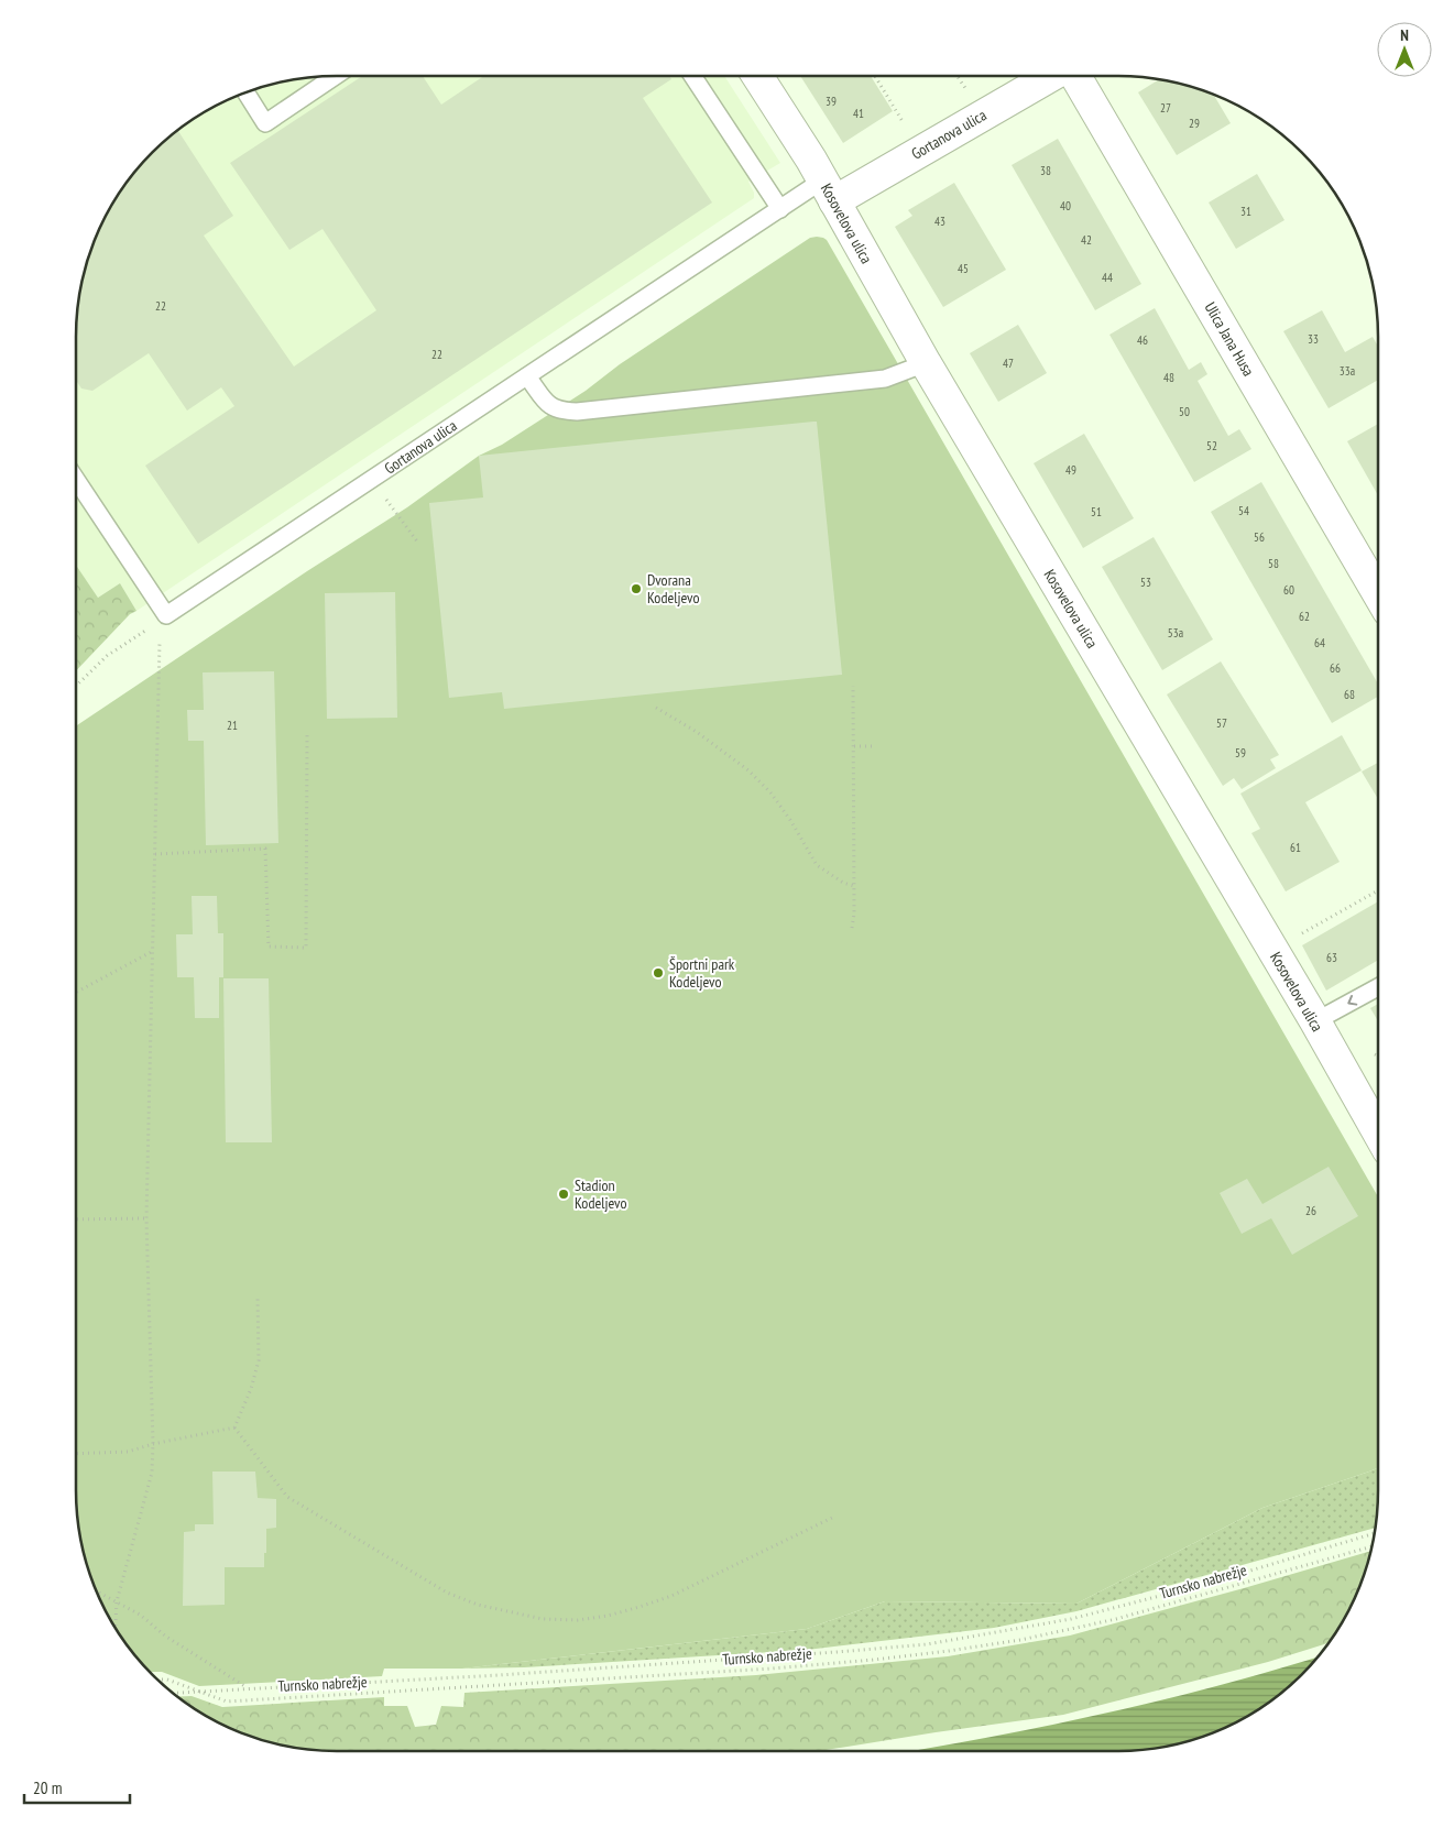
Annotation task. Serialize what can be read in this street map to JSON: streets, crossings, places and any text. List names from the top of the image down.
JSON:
{
  "streets": {
    "street": ["Gortanova ulica", "Kosovelova ulica", "Ulica Jana Husa"],
    "path": ["Turnsko nabrežje"]
  },
  "crossings": [
    ["Gortanova ulica", "Kosovelova ulica"]
  ],
  "places": ["Dvorana Kodeljevo", "Športni park Kodeljevo", "Stadion Kodeljevo"],
  "house_numbers": [
    "39",
    "27",
    "41",
    "29",
    "38",
    "40",
    "31",
    "43",
    "42",
    "45",
    "44",
    "22",
    "33",
    "46",
    "22",
    "47",
    "33a",
    "48",
    "50",
    "52",
    "49",
    "54",
    "51",
    "56",
    "58",
    "53",
    "60",
    "62",
    "53a",
    "64",
    "66",
    "68",
    "57",
    "21",
    "59",
    "61",
    "63",
    "26"
  ],
  "scale_bar": "20 m",
  "north": "top"
}
